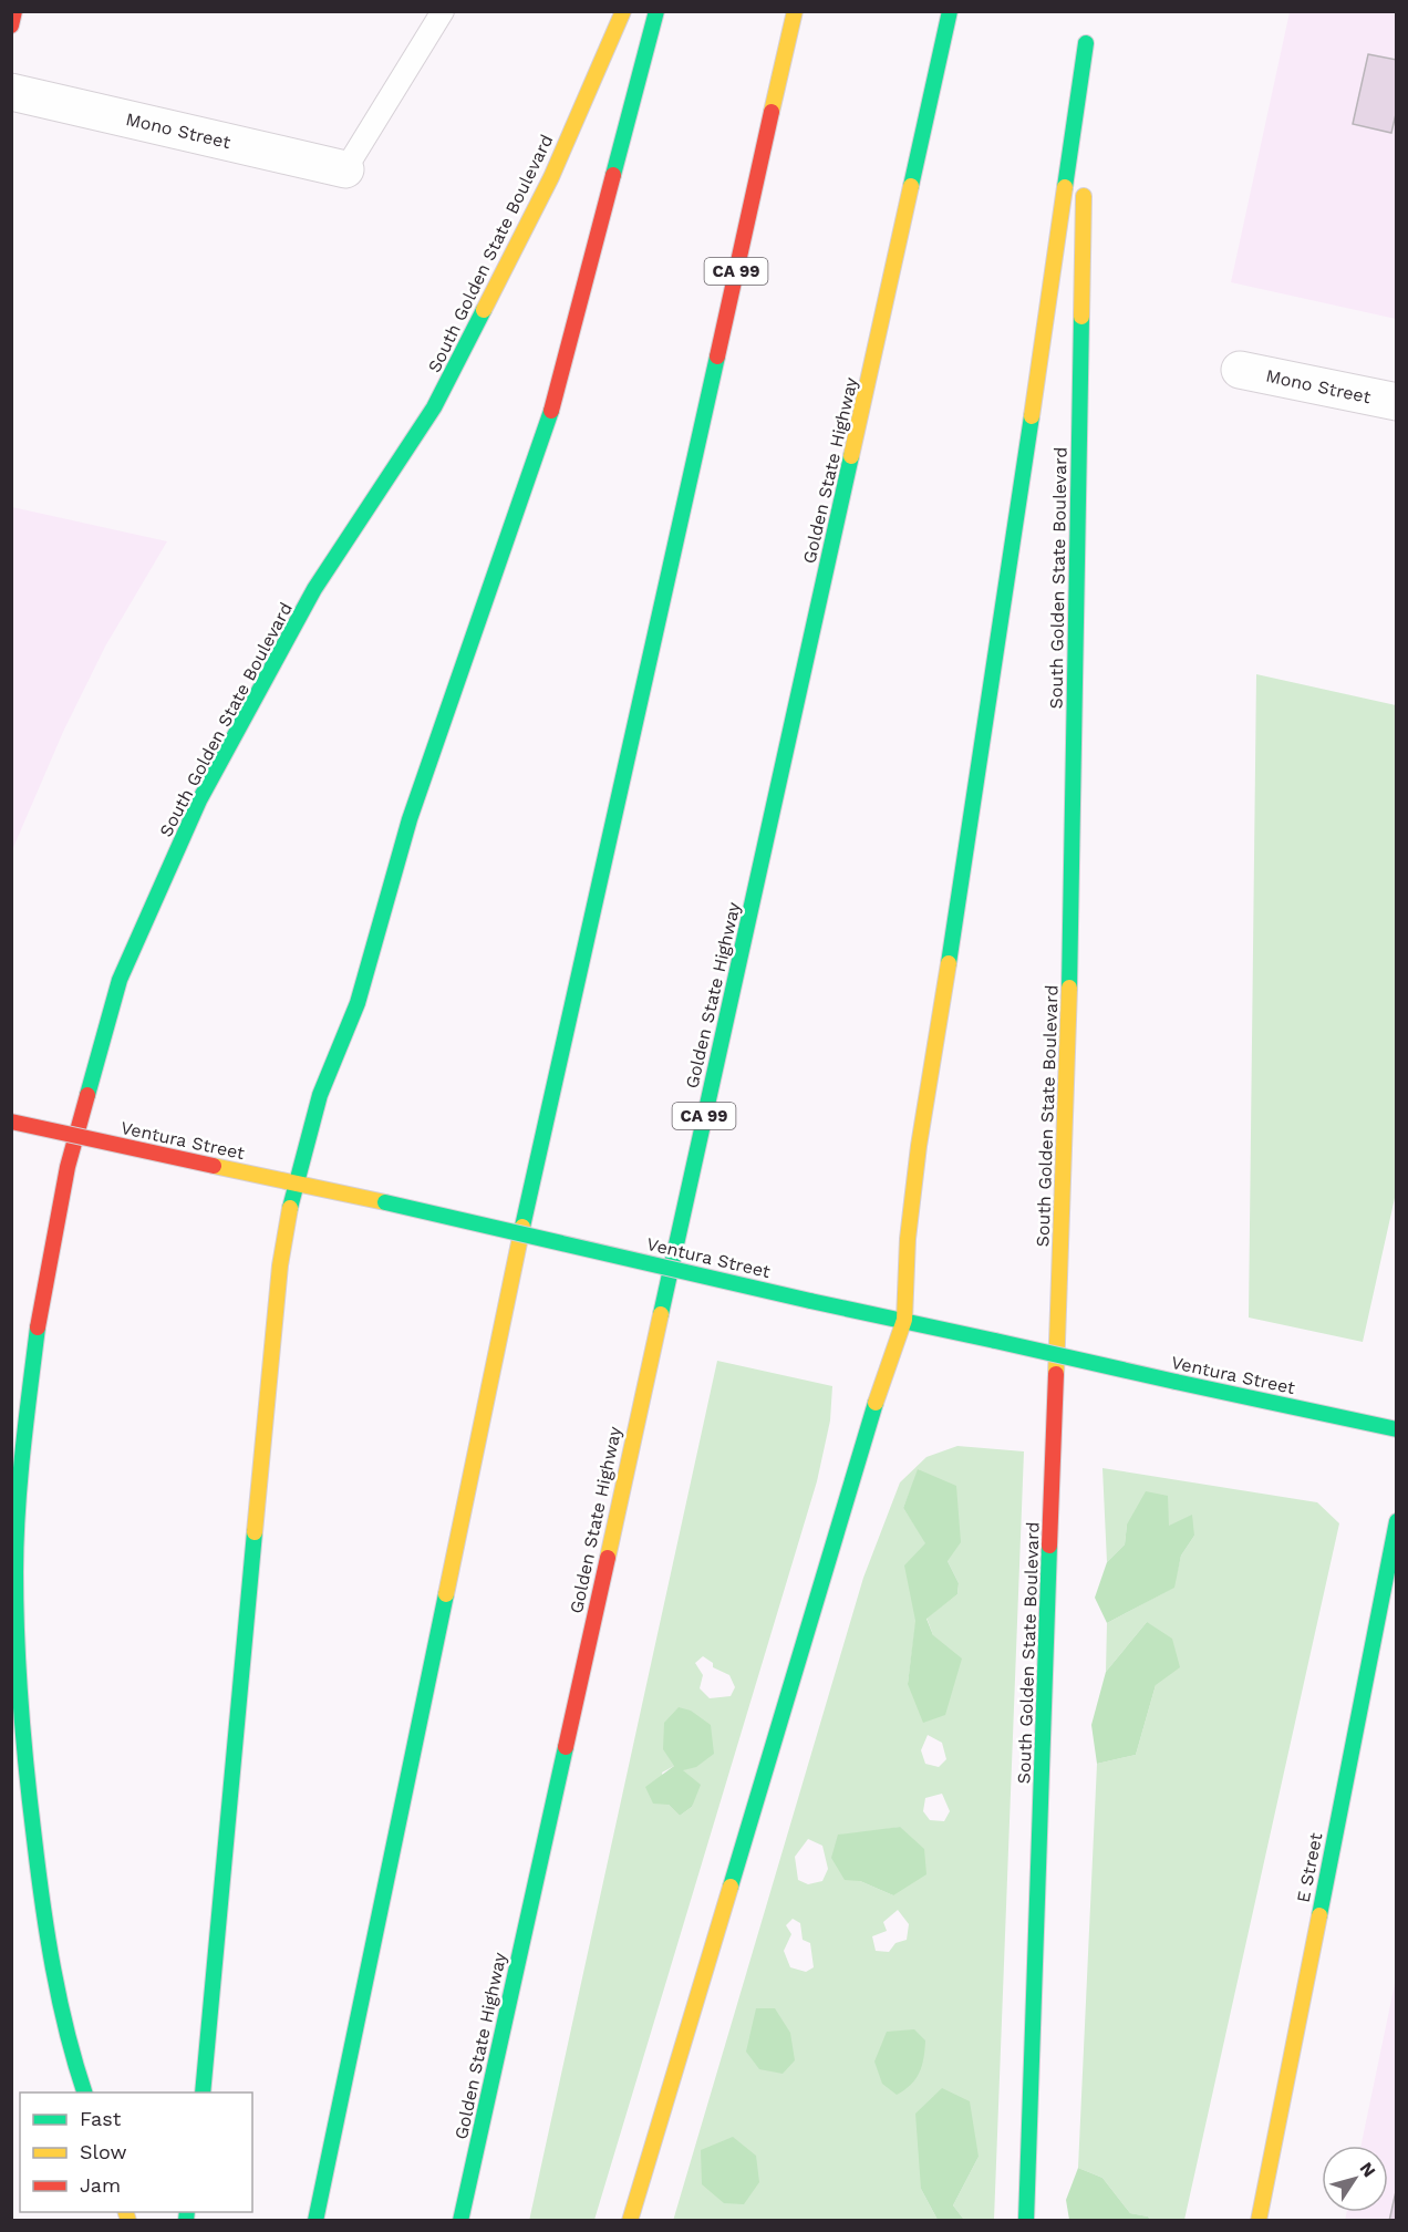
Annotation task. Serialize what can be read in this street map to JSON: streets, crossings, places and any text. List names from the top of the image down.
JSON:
{
  "streets": {
    "main road": [
      "South Golden State Boulevard",
      "CA 99",
      "Golden State Highway",
      "Ventura Street",
      "E Street"
    ],
    "street": ["Mono Street"]
  },
  "legend": ["Fast", "Slow", "Jam"],
  "north": "top right"
}
